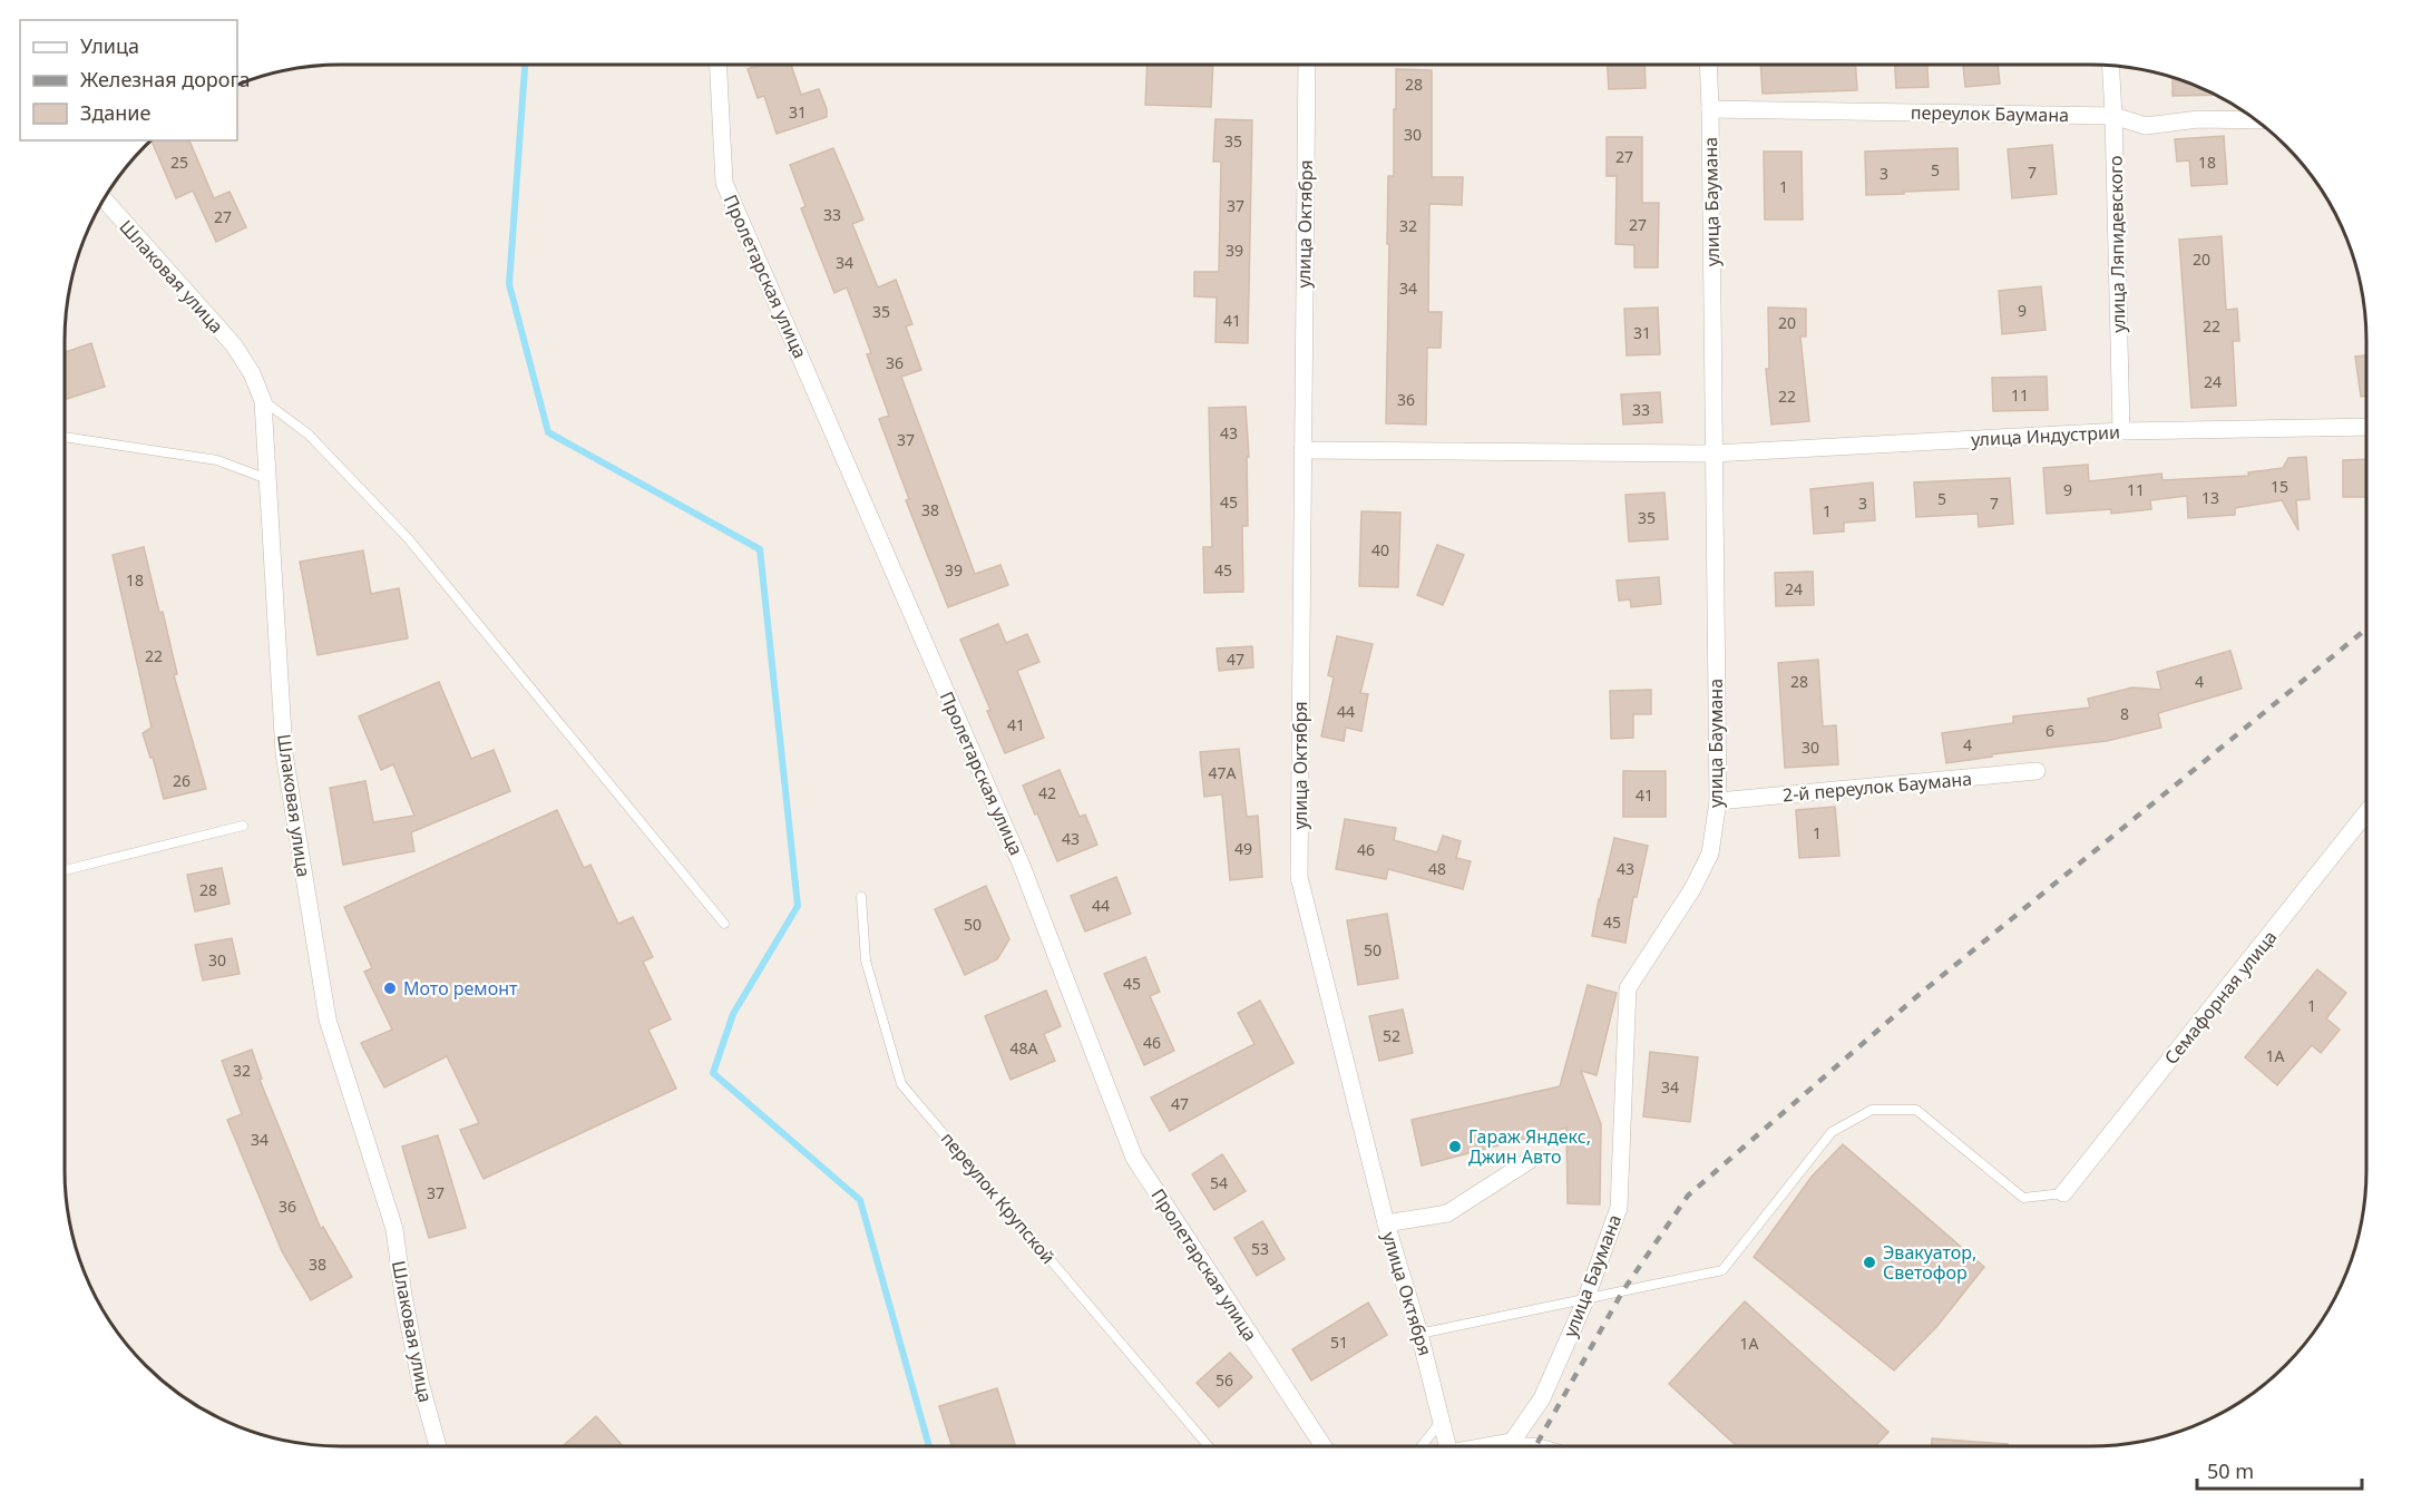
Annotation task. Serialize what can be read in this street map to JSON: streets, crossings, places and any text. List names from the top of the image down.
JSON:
{
  "streets": {
    "street": [
      "переулок Баумана",
      "улица Баумана",
      "улица Октября",
      "улица Ляпидевского",
      "Шлаковая улица",
      "Пролетарская улица",
      "улица Индустрии",
      "2-й переулок Баумана",
      "Семафорная улица"
    ],
    "lane": ["переулок Крупской"]
  },
  "crossings": [
    ["переулок Баумана", "улица Баумана"],
    ["переулок Баумана", "улица Ляпидевского"],
    ["улица Баумана", "улица Индустрии"],
    ["улица Баумана", "2-й переулок Баумана"],
    ["улица Октября", "улица Индустрии"],
    ["улица Ляпидевского", "улица Индустрии"]
  ],
  "places": ["Мото ремонт", "Гараж Яндекс, Джин Авто", "Эвакуатор, Светофор"],
  "house_numbers": [
    "28",
    "31",
    "30",
    "35",
    "27",
    "25",
    "18",
    "5",
    "7",
    "3",
    "1",
    "37",
    "33",
    "27",
    "27",
    "32",
    "39",
    "20",
    "34",
    "34",
    "9",
    "35",
    "41",
    "20",
    "22",
    "31",
    "36",
    "24",
    "11",
    "22",
    "36",
    "33",
    "43",
    "37",
    "15",
    "9",
    "11",
    "13",
    "5",
    "45",
    "3",
    "7",
    "38",
    "1",
    "35",
    "40",
    "39",
    "45",
    "18",
    "24",
    "22",
    "47",
    "28",
    "4",
    "44",
    "8",
    "41",
    "6",
    "4",
    "30",
    "47А",
    "26",
    "42",
    "41",
    "1",
    "43",
    "49",
    "46",
    "48",
    "43",
    "28",
    "44",
    "45",
    "50",
    "50",
    "30",
    "45",
    "1",
    "52",
    "46",
    "48А",
    "1А",
    "32",
    "34",
    "47",
    "34",
    "54",
    "37",
    "36",
    "53",
    "38",
    "51",
    "1А",
    "56"
  ],
  "legend": ["Улица", "Железная дорога", "Здание"],
  "scale_bar": "50 m"
}
